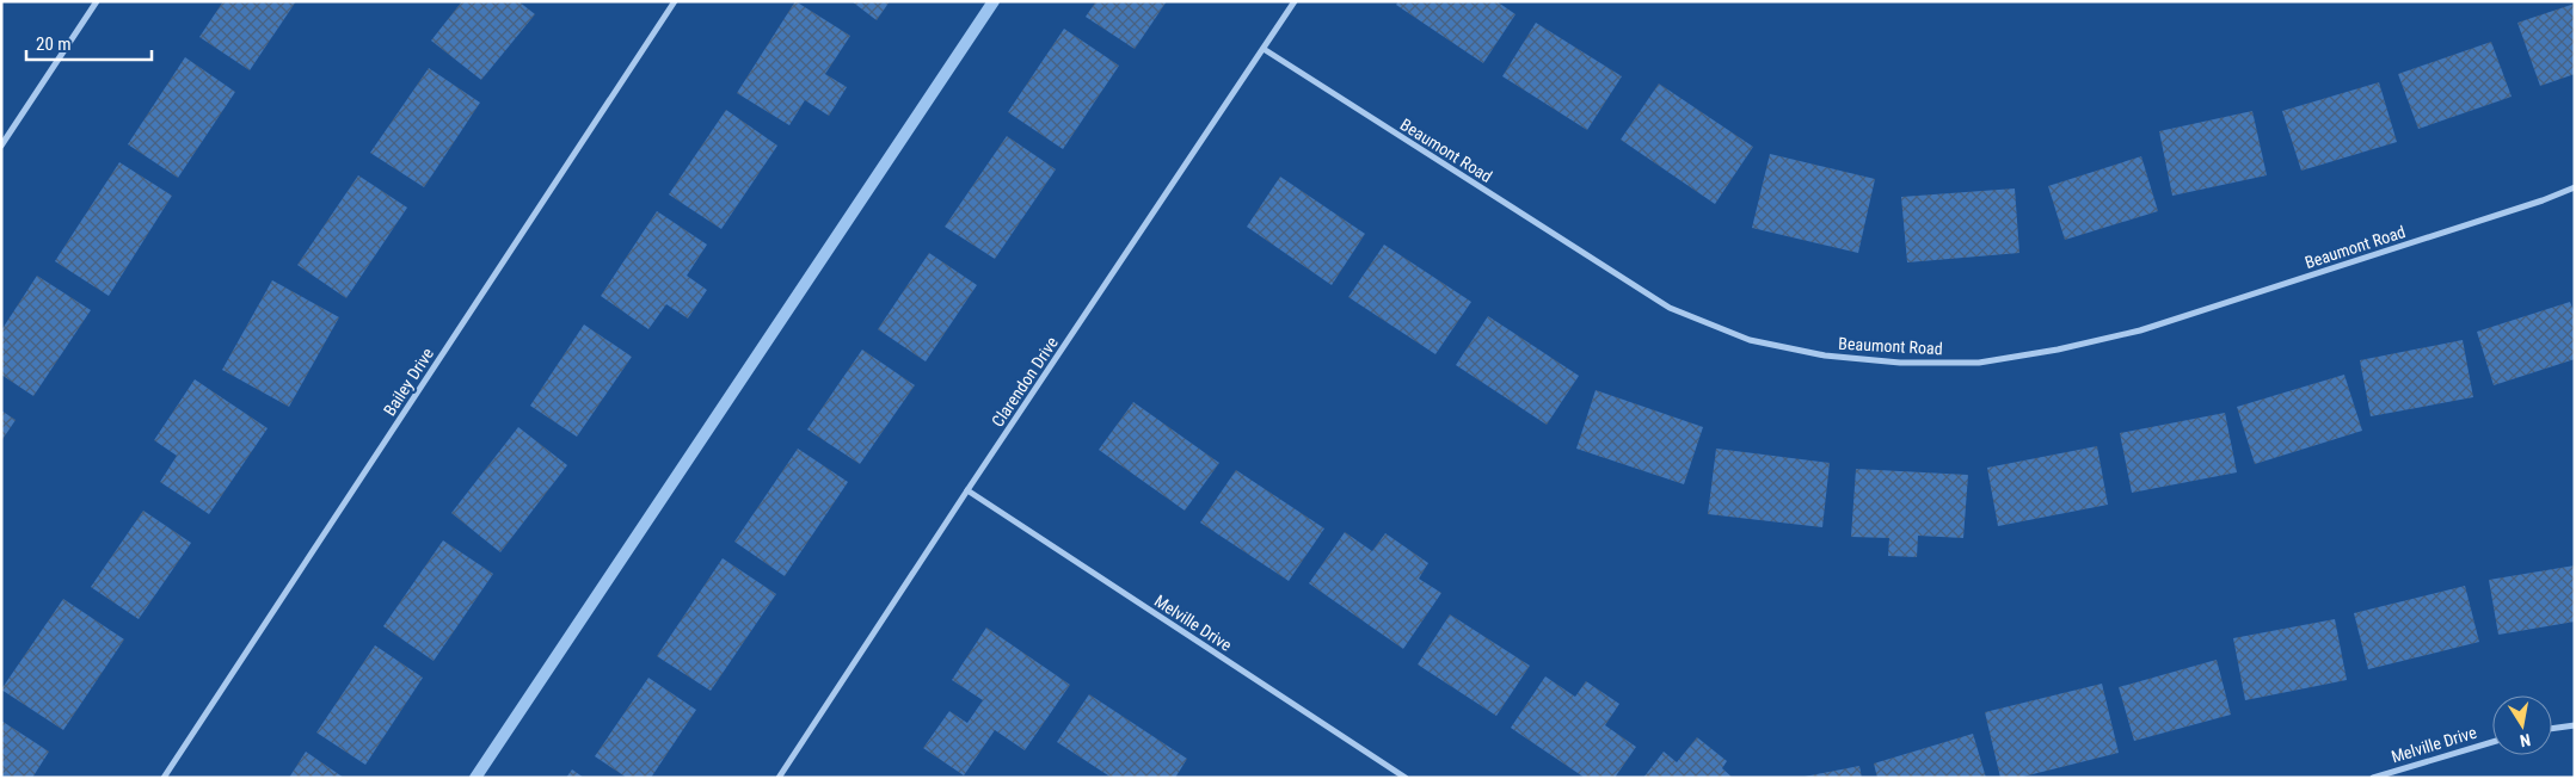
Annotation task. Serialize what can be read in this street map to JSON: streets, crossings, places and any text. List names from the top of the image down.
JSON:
{
  "streets": {
    "street": [
      "Beaumont Road",
      "Bailey Drive",
      "Clarendon Drive",
      "Melville Drive"
    ]
  },
  "crossings": [
    ["Beaumont Road", "Clarendon Drive"],
    ["Clarendon Drive", "Melville Drive"]
  ],
  "scale_bar": "20 m",
  "north": "bottom"
}
